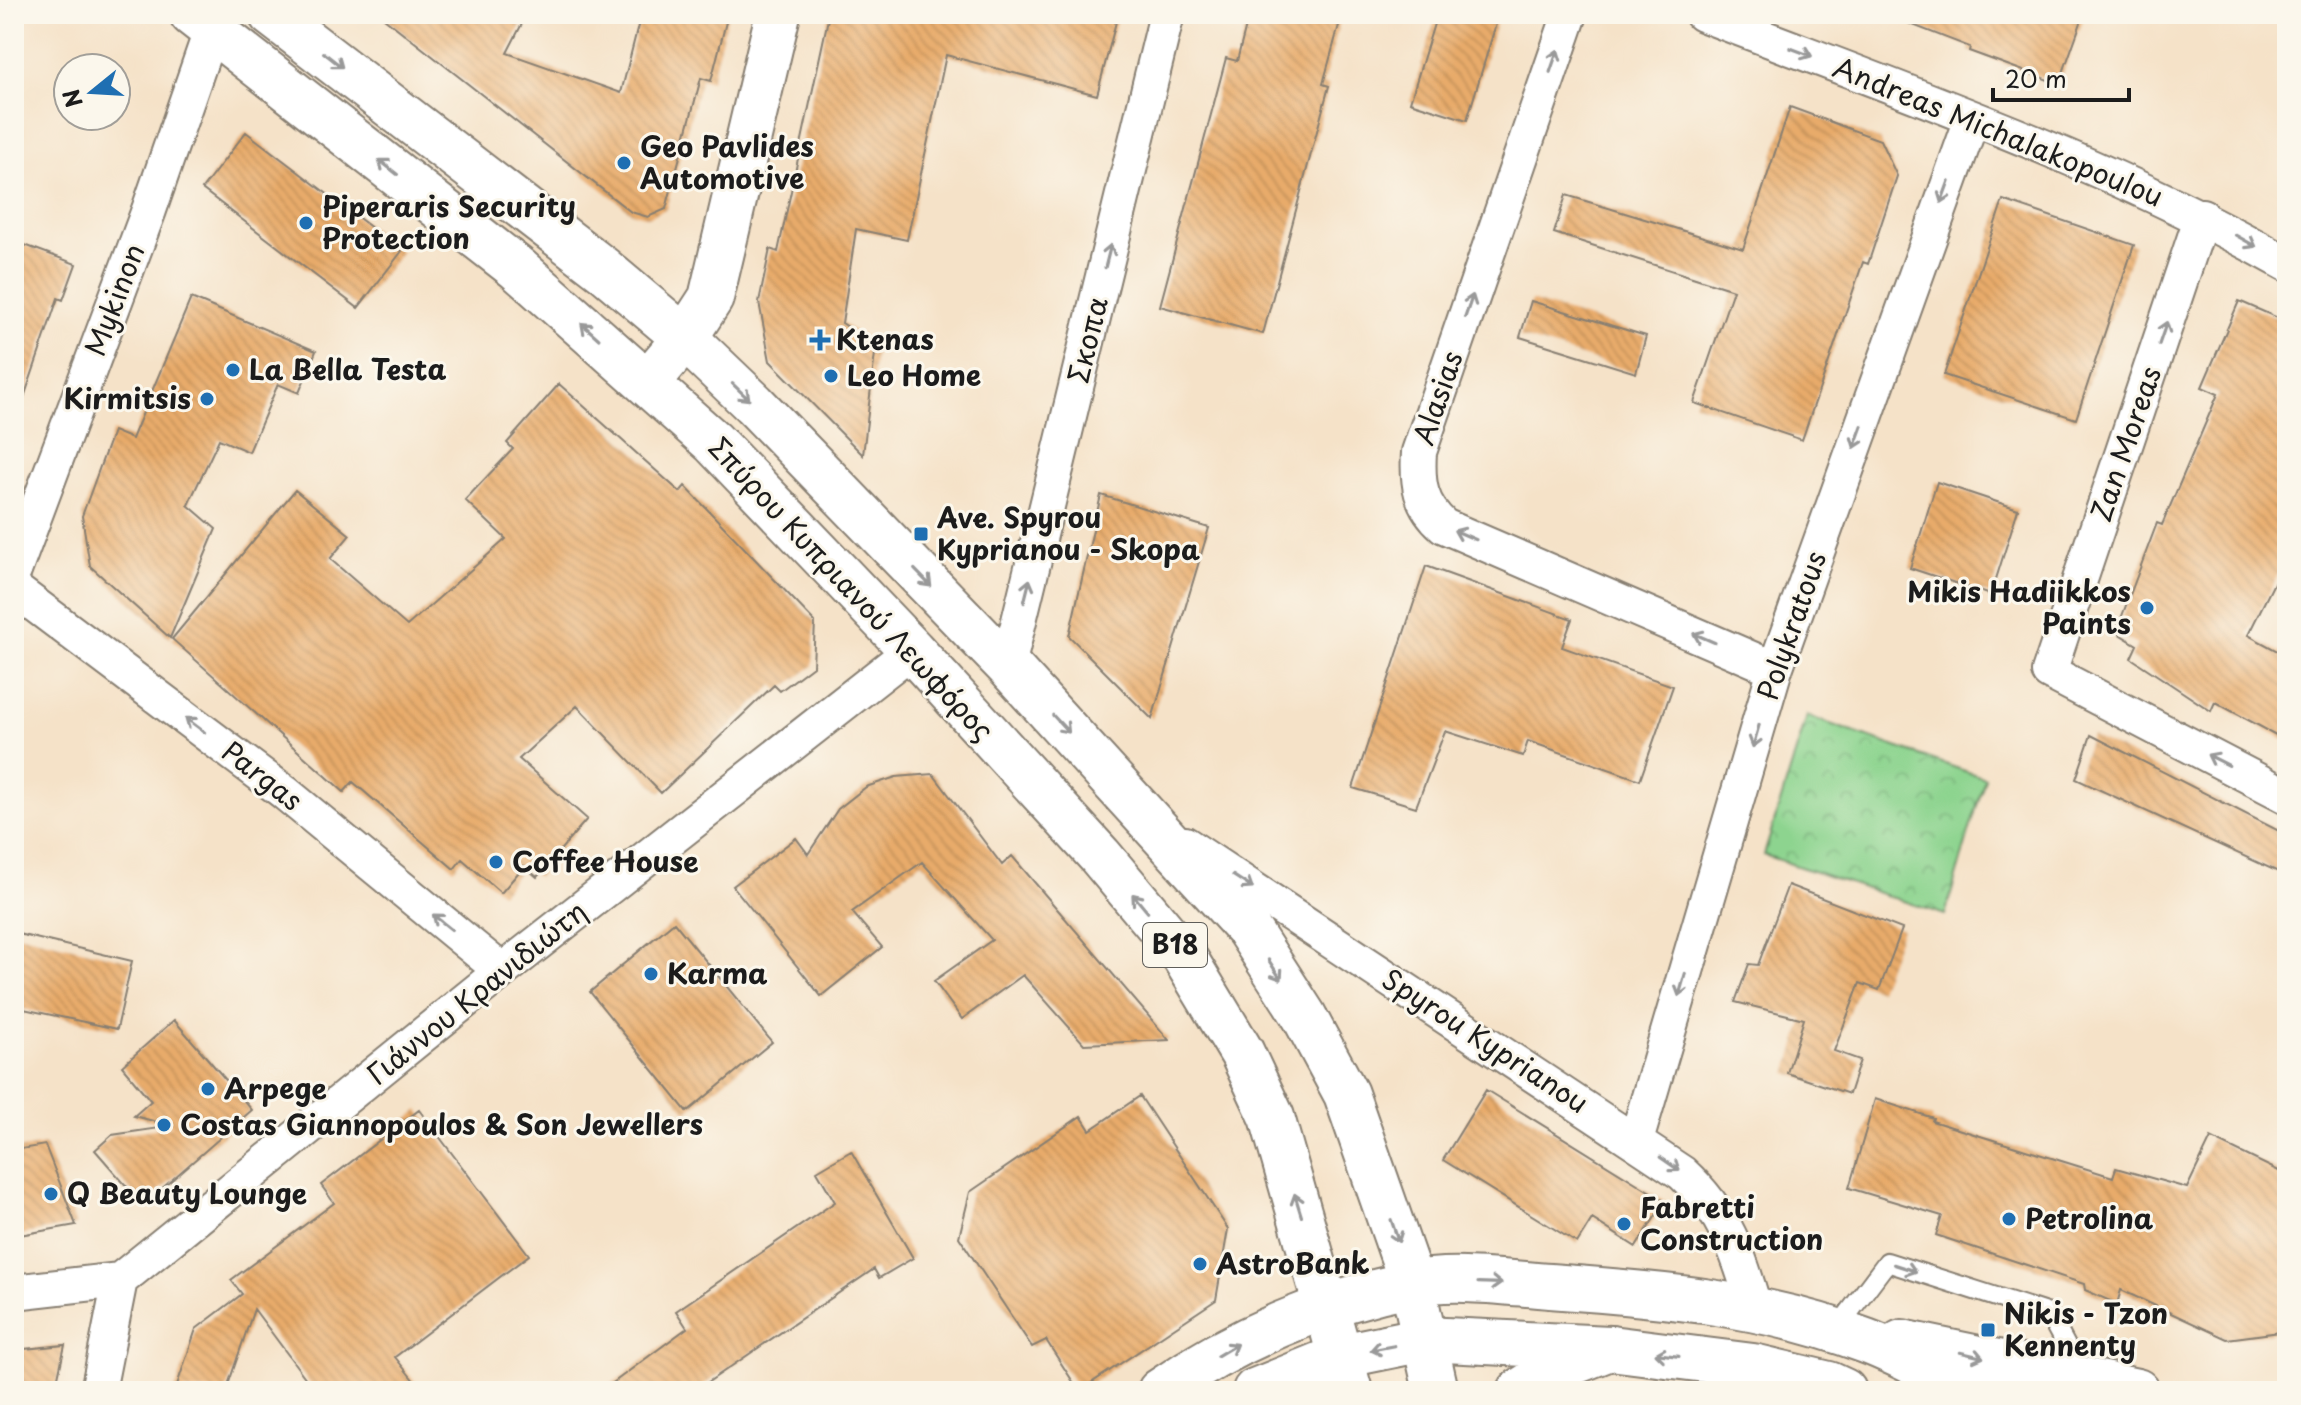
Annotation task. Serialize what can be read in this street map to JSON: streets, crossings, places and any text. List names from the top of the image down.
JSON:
{
  "streets": {
    "main road": ["Σπύρου Κυπριανού Λεωφόρος", "B18"],
    "street": [
      "Andreas Michalakopoulou",
      "Mykinon",
      "Σκοπα",
      "Alasias",
      "Zan Moreas",
      "Polykratous",
      "Pargas",
      "Γιάννου Κρανιδιώτη",
      "Spyrou Kyprianou"
    ]
  },
  "crossings": [
    ["Andreas Michalakopoulou", "Zan Moreas"],
    ["Andreas Michalakopoulou", "Polykratous"],
    ["Mykinon", "Σπύρου Κυπριανού Λεωφόρος"],
    ["Σκοπα", "Σπύρου Κυπριανού Λεωφόρος"],
    ["Alasias", "Polykratous"],
    ["Σπύρου Κυπριανού Λεωφόρος", "B18"],
    ["Σπύρου Κυπριανού Λεωφόρος", "Γιάννου Κρανιδιώτη"],
    ["Σπύρου Κυπριανού Λεωφόρος", "Spyrou Kyprianou"],
    ["Polykratous", "Spyrou Kyprianou"],
    ["Pargas", "Γιάννου Κρανιδιώτη"]
  ],
  "one_way": [
    "Andreas Michalakopoulou",
    "Σκοπα",
    "Polykratous",
    "Pargas",
    "Spyrou Kyprianou"
  ],
  "places": {
    "other": [
      "Geo Pavlides Automotive",
      "Piperaris Security Protection",
      "La Bella Testa",
      "Leo Home",
      "Kirmitsis",
      "Mikis Hadiikkos Paints",
      "Coffee House",
      "Karma",
      "Arpege",
      "Costas Giannopoulos & Son Jewellers",
      "Q Beauty Lounge",
      "Petrolina",
      "Fabretti Construction",
      "AstroBank"
    ],
    "health": ["Ktenas"],
    "transit": ["Ave. Spyrou Kyprianou - Skopa", "Nikis - Tzon Kennenty"]
  },
  "scale_bar": "20 m",
  "north": "left"
}
